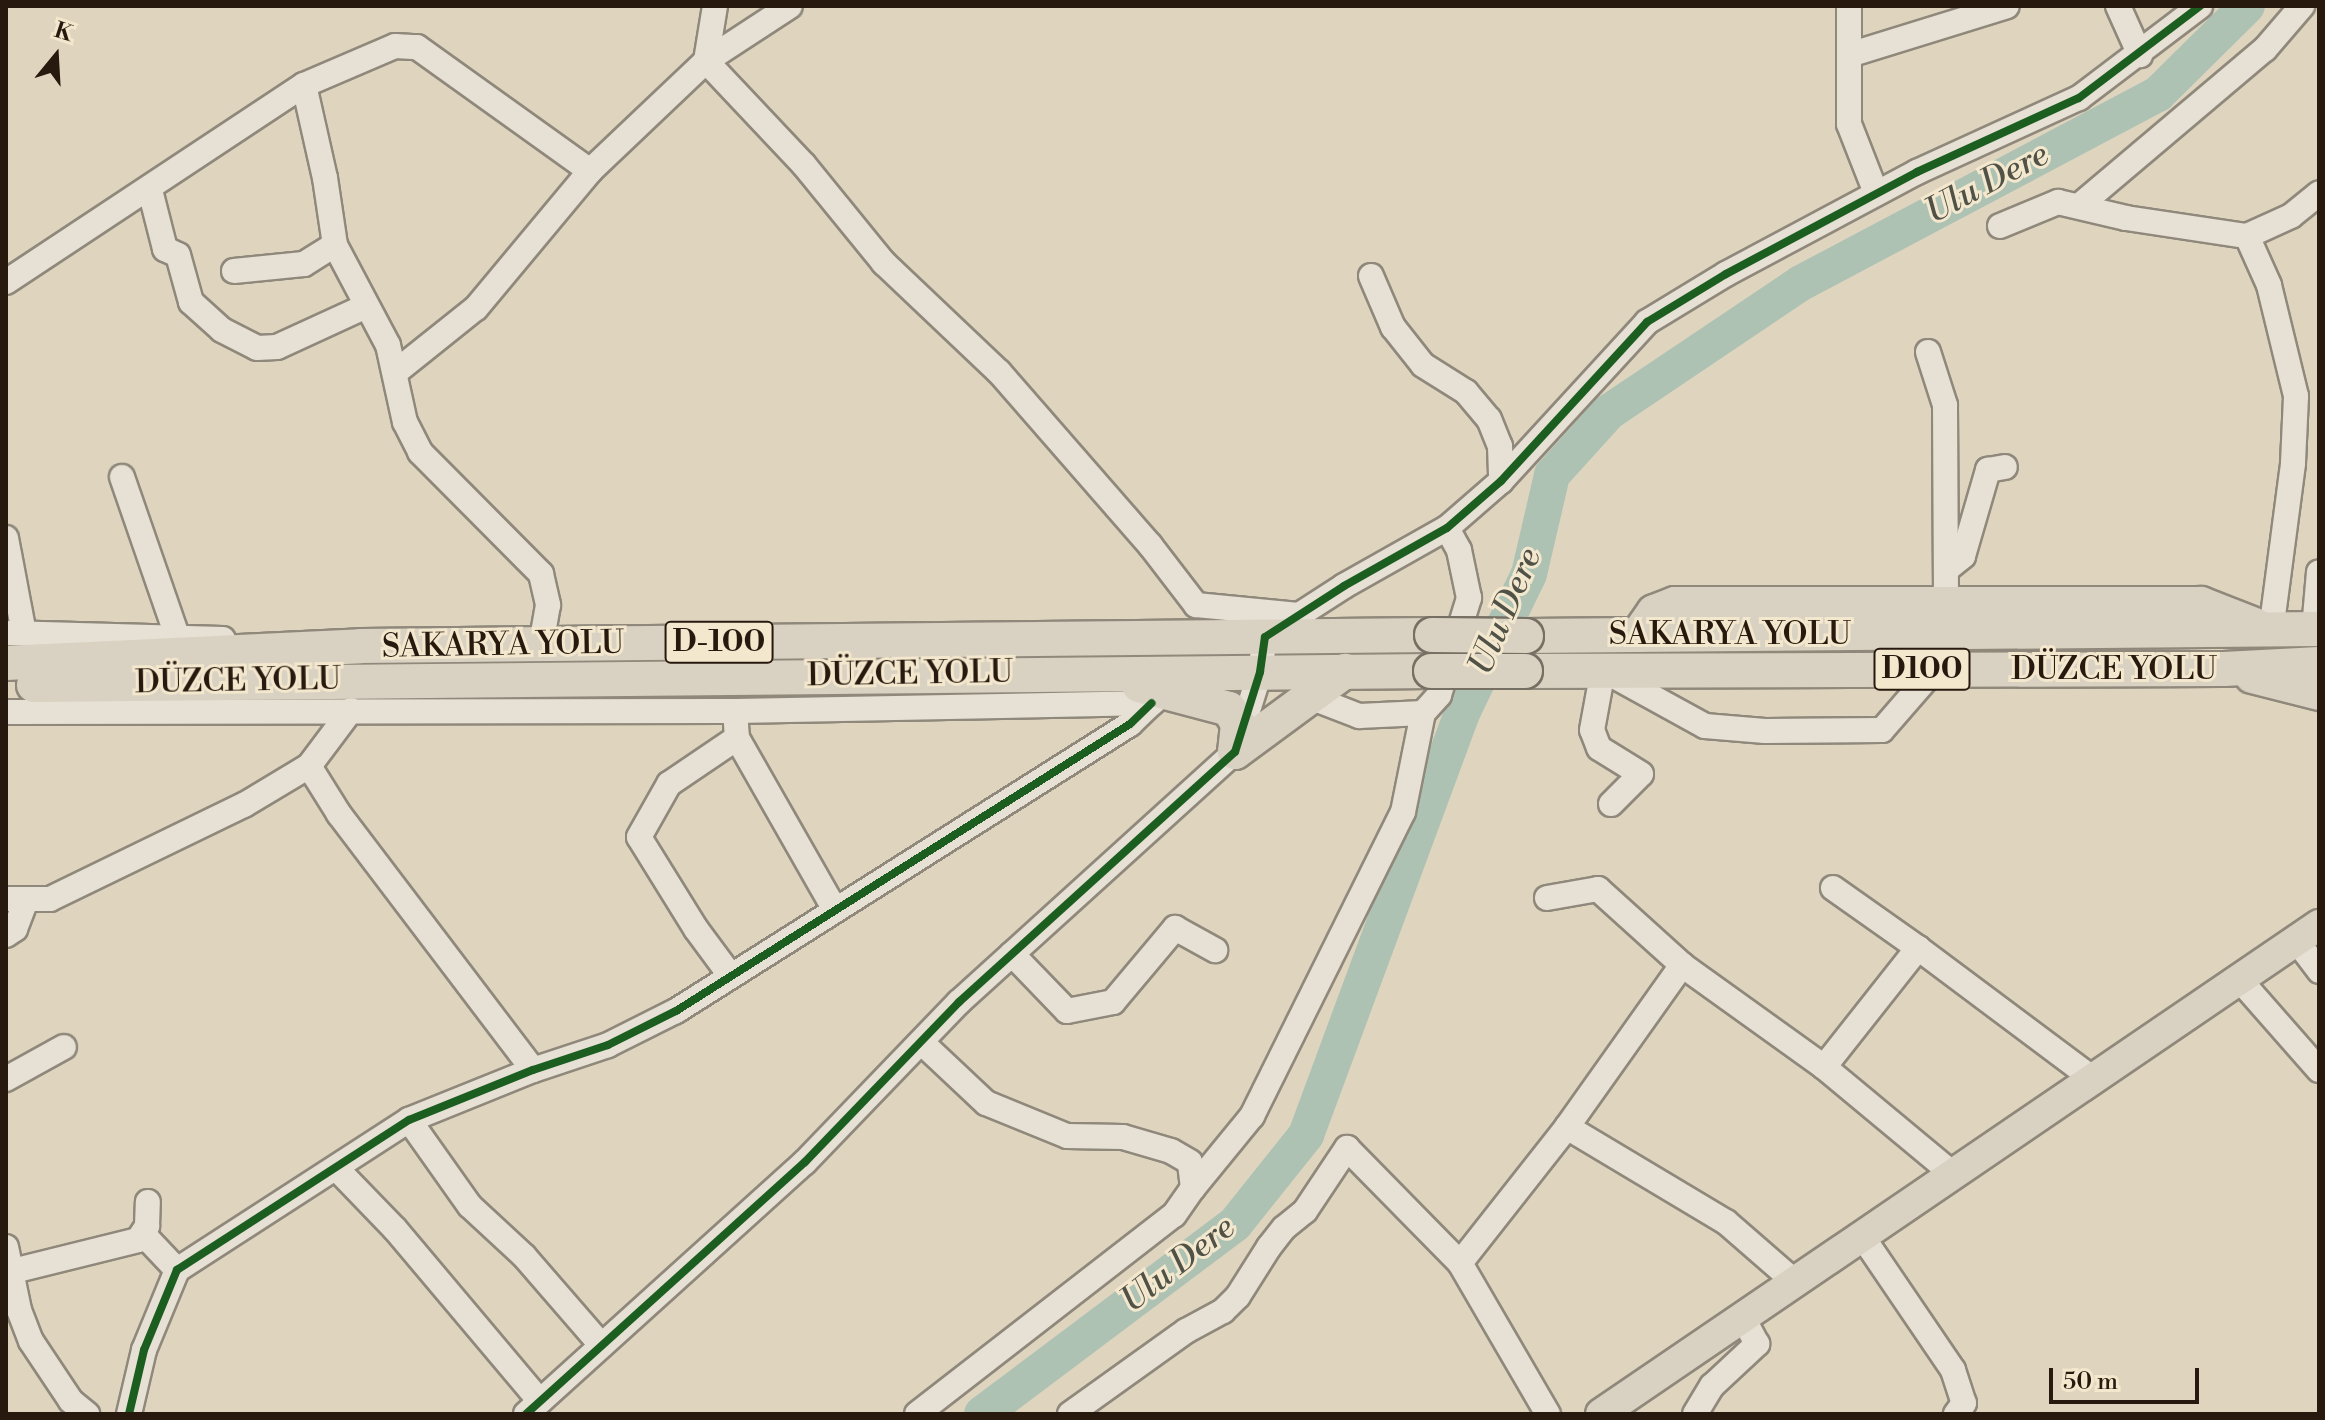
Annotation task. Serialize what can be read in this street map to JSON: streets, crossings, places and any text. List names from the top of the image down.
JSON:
{
  "streets": {
    "highway": [
      "SAKARYA YOLU",
      "D-100",
      "D100",
      "DÜZCE YOLU"
    ]
  },
  "water": ["Ulu Dere"],
  "scale_bar": "50 m",
  "north": "top"
}
